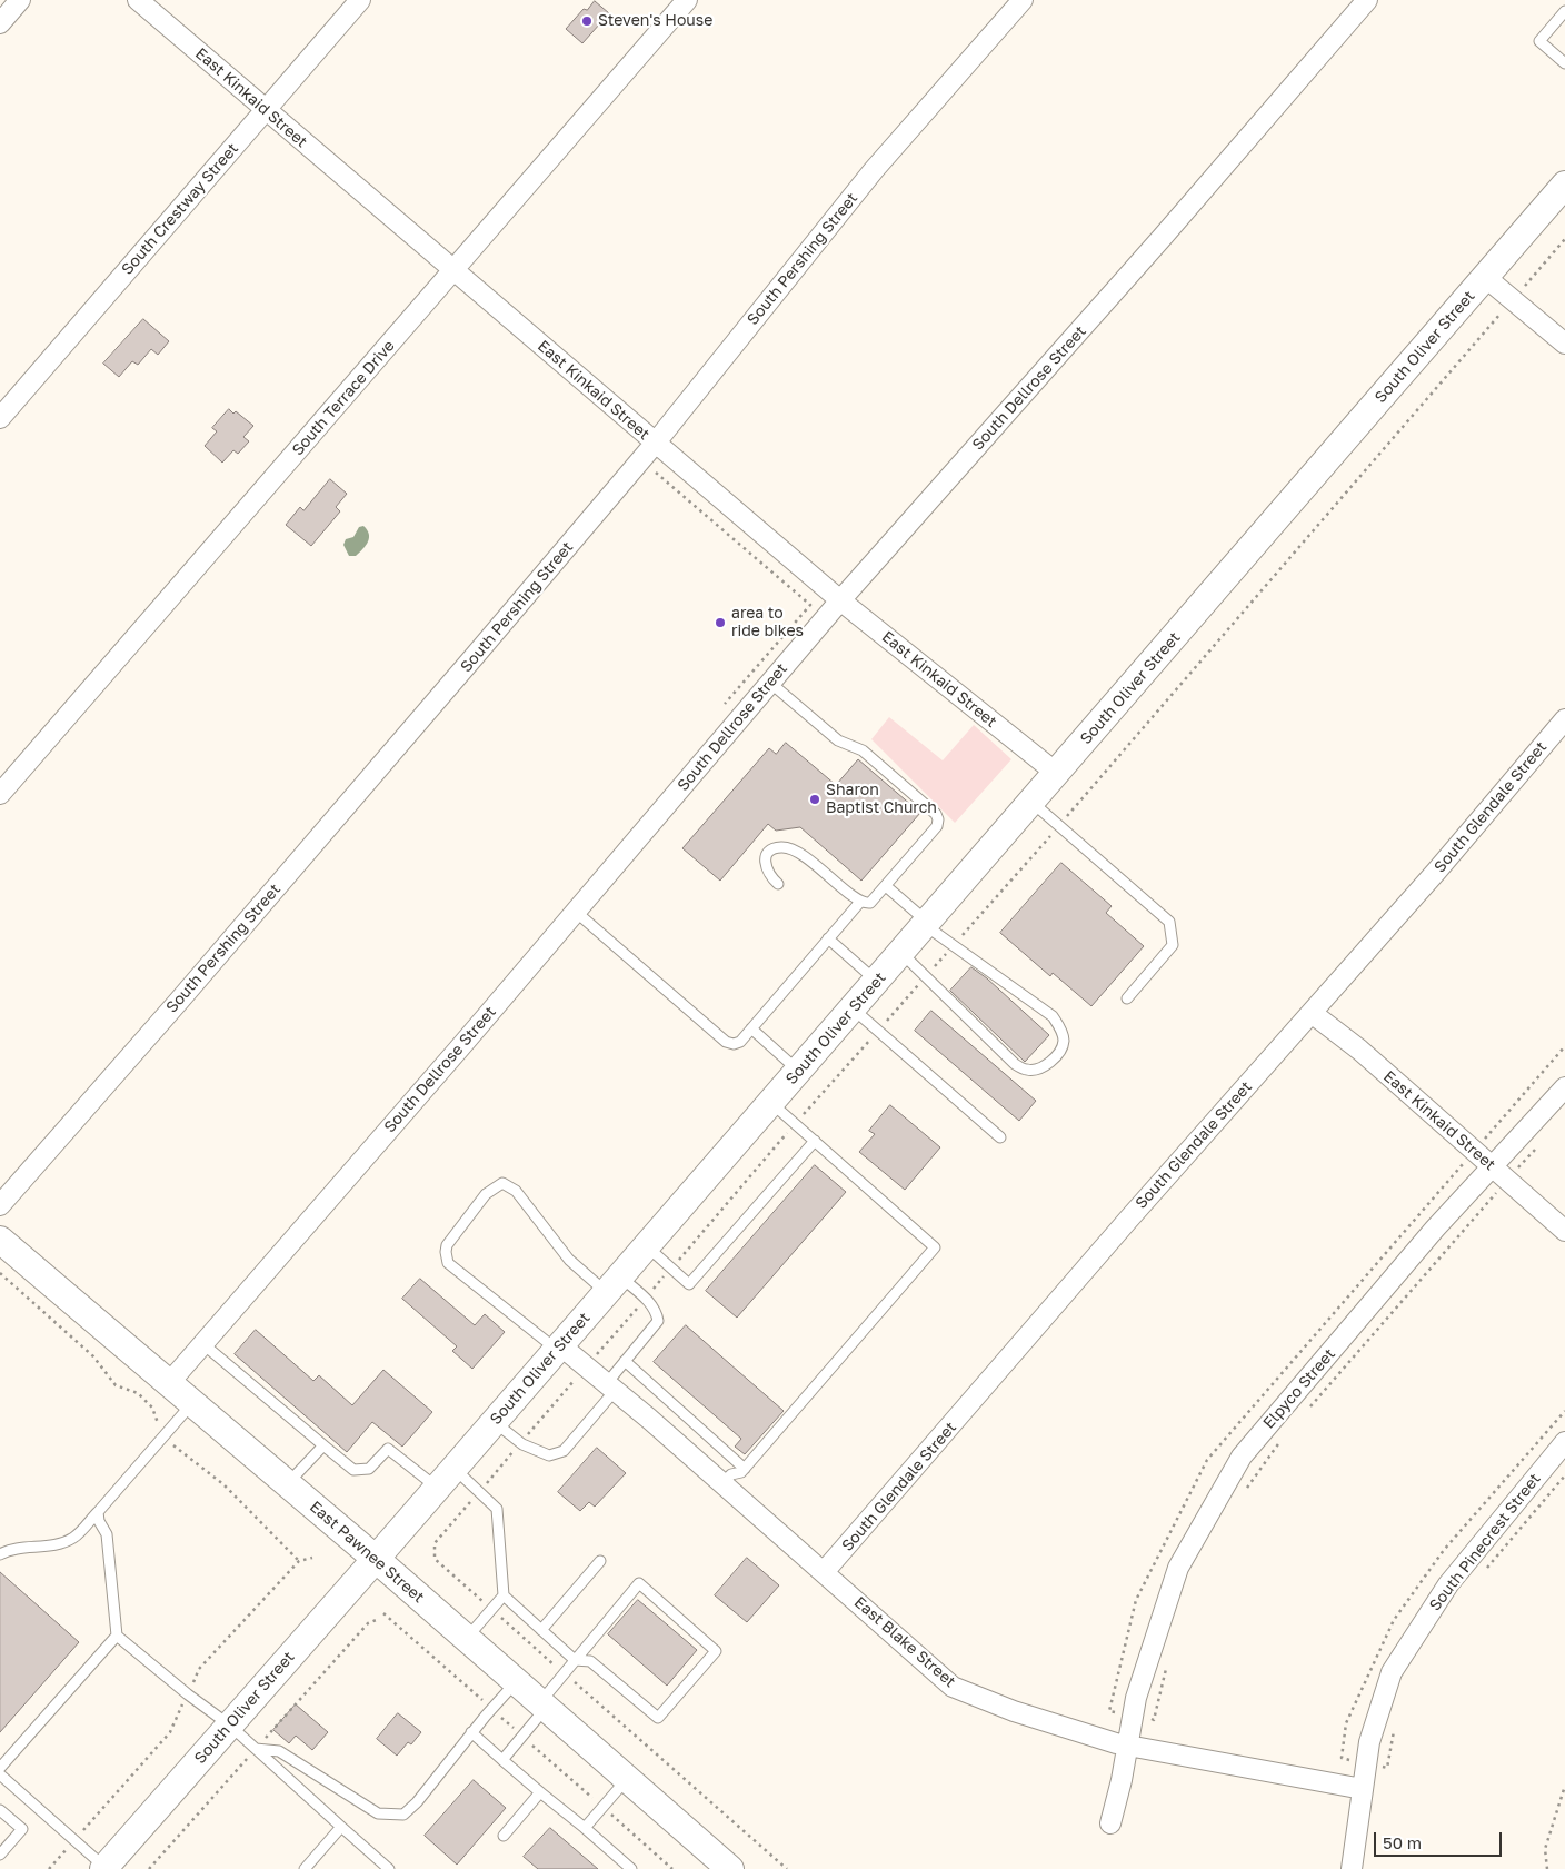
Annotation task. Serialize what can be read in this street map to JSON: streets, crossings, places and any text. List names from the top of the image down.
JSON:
{
  "streets": {
    "main road": ["South Oliver Street", "East Pawnee Street"],
    "street": [
      "East Kinkaid Street",
      "South Crestway Street",
      "South Pershing Street",
      "South Dellrose Street",
      "South Terrace Drive",
      "South Glendale Street",
      "Elpyco Street",
      "South Pinecrest Street",
      "East Blake Street"
    ]
  },
  "crossings": [
    ["East Kinkaid Street", "South Crestway Street"],
    ["East Kinkaid Street", "South Pershing Street"],
    ["East Kinkaid Street", "South Oliver Street"],
    ["East Kinkaid Street", "South Dellrose Street"],
    ["East Kinkaid Street", "South Terrace Drive"],
    ["East Kinkaid Street", "South Glendale Street"],
    ["East Kinkaid Street", "Elpyco Street"],
    ["South Oliver Street", "East Pawnee Street"],
    ["South Oliver Street", "East Blake Street"],
    ["South Dellrose Street", "East Pawnee Street"],
    ["South Glendale Street", "East Blake Street"],
    ["Elpyco Street", "East Blake Street"],
    ["South Pinecrest Street", "East Blake Street"]
  ],
  "places": ["Steven's House", "area to ride bikes", "Sharon Baptist Church"],
  "scale_bar": "50 m"
}
